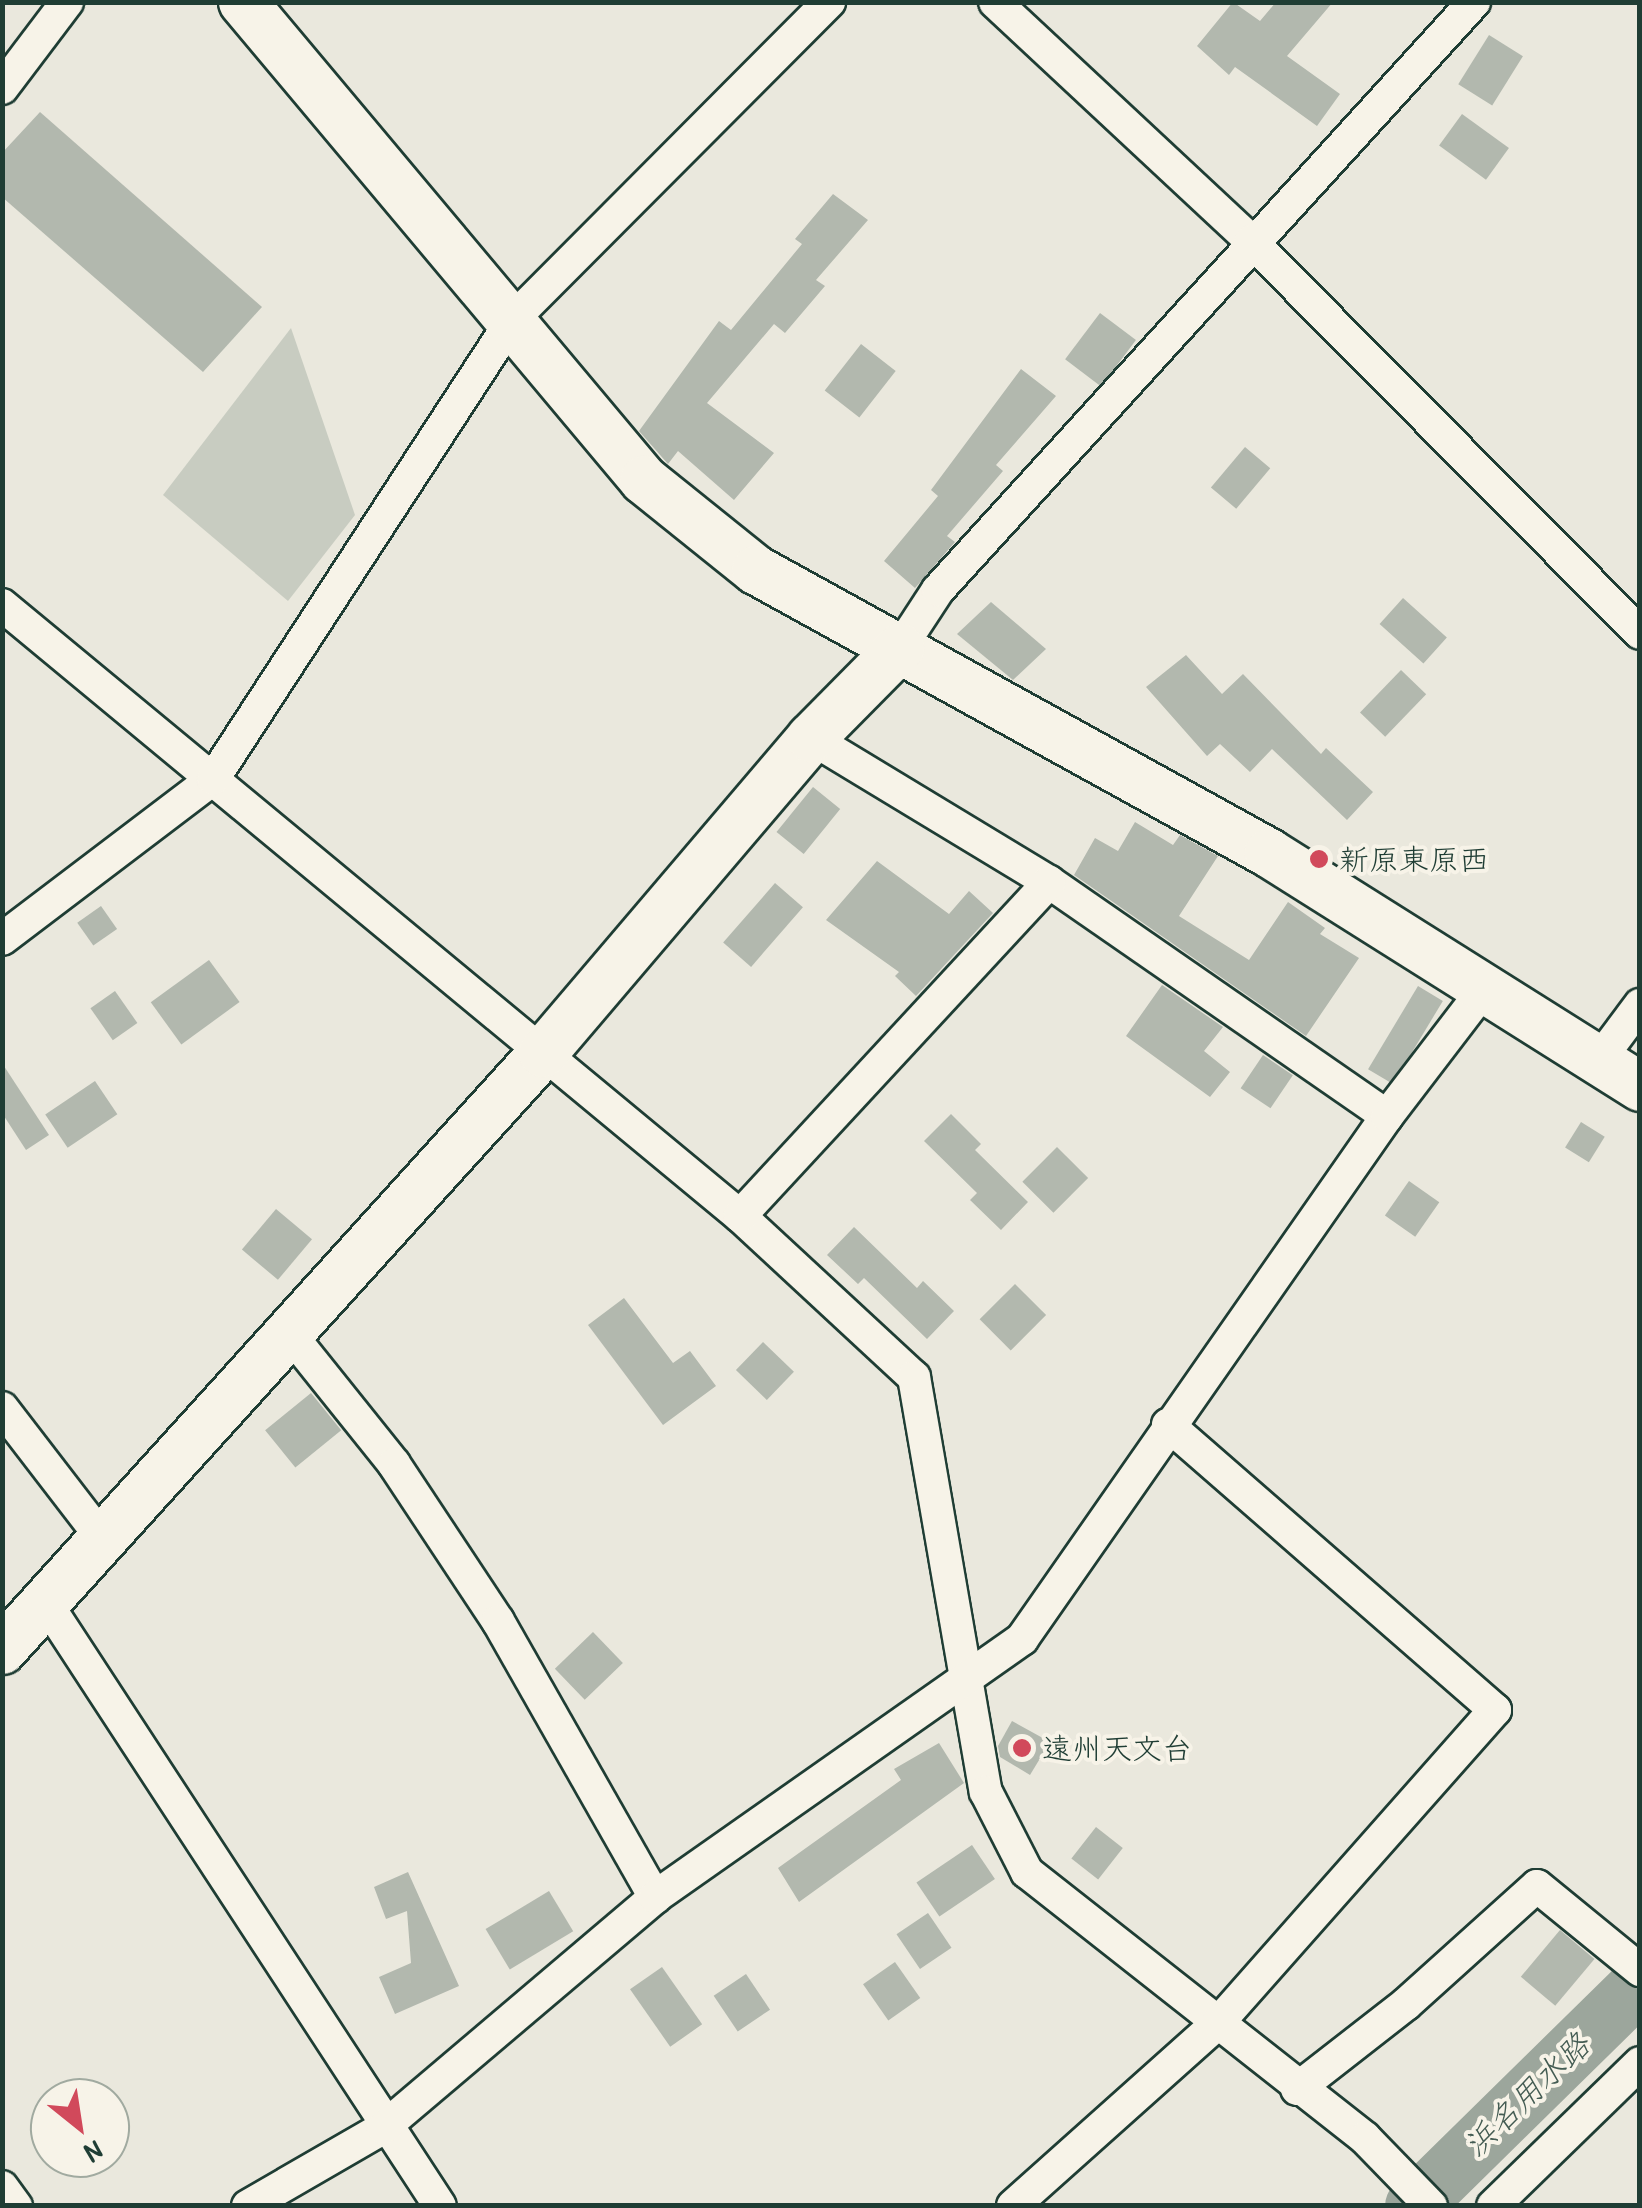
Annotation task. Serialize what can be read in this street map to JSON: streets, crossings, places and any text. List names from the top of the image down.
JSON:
{
  "water": ["浜名用水路"],
  "places": ["新原東原西", "遠州天文台"],
  "north": "bottom right"
}
